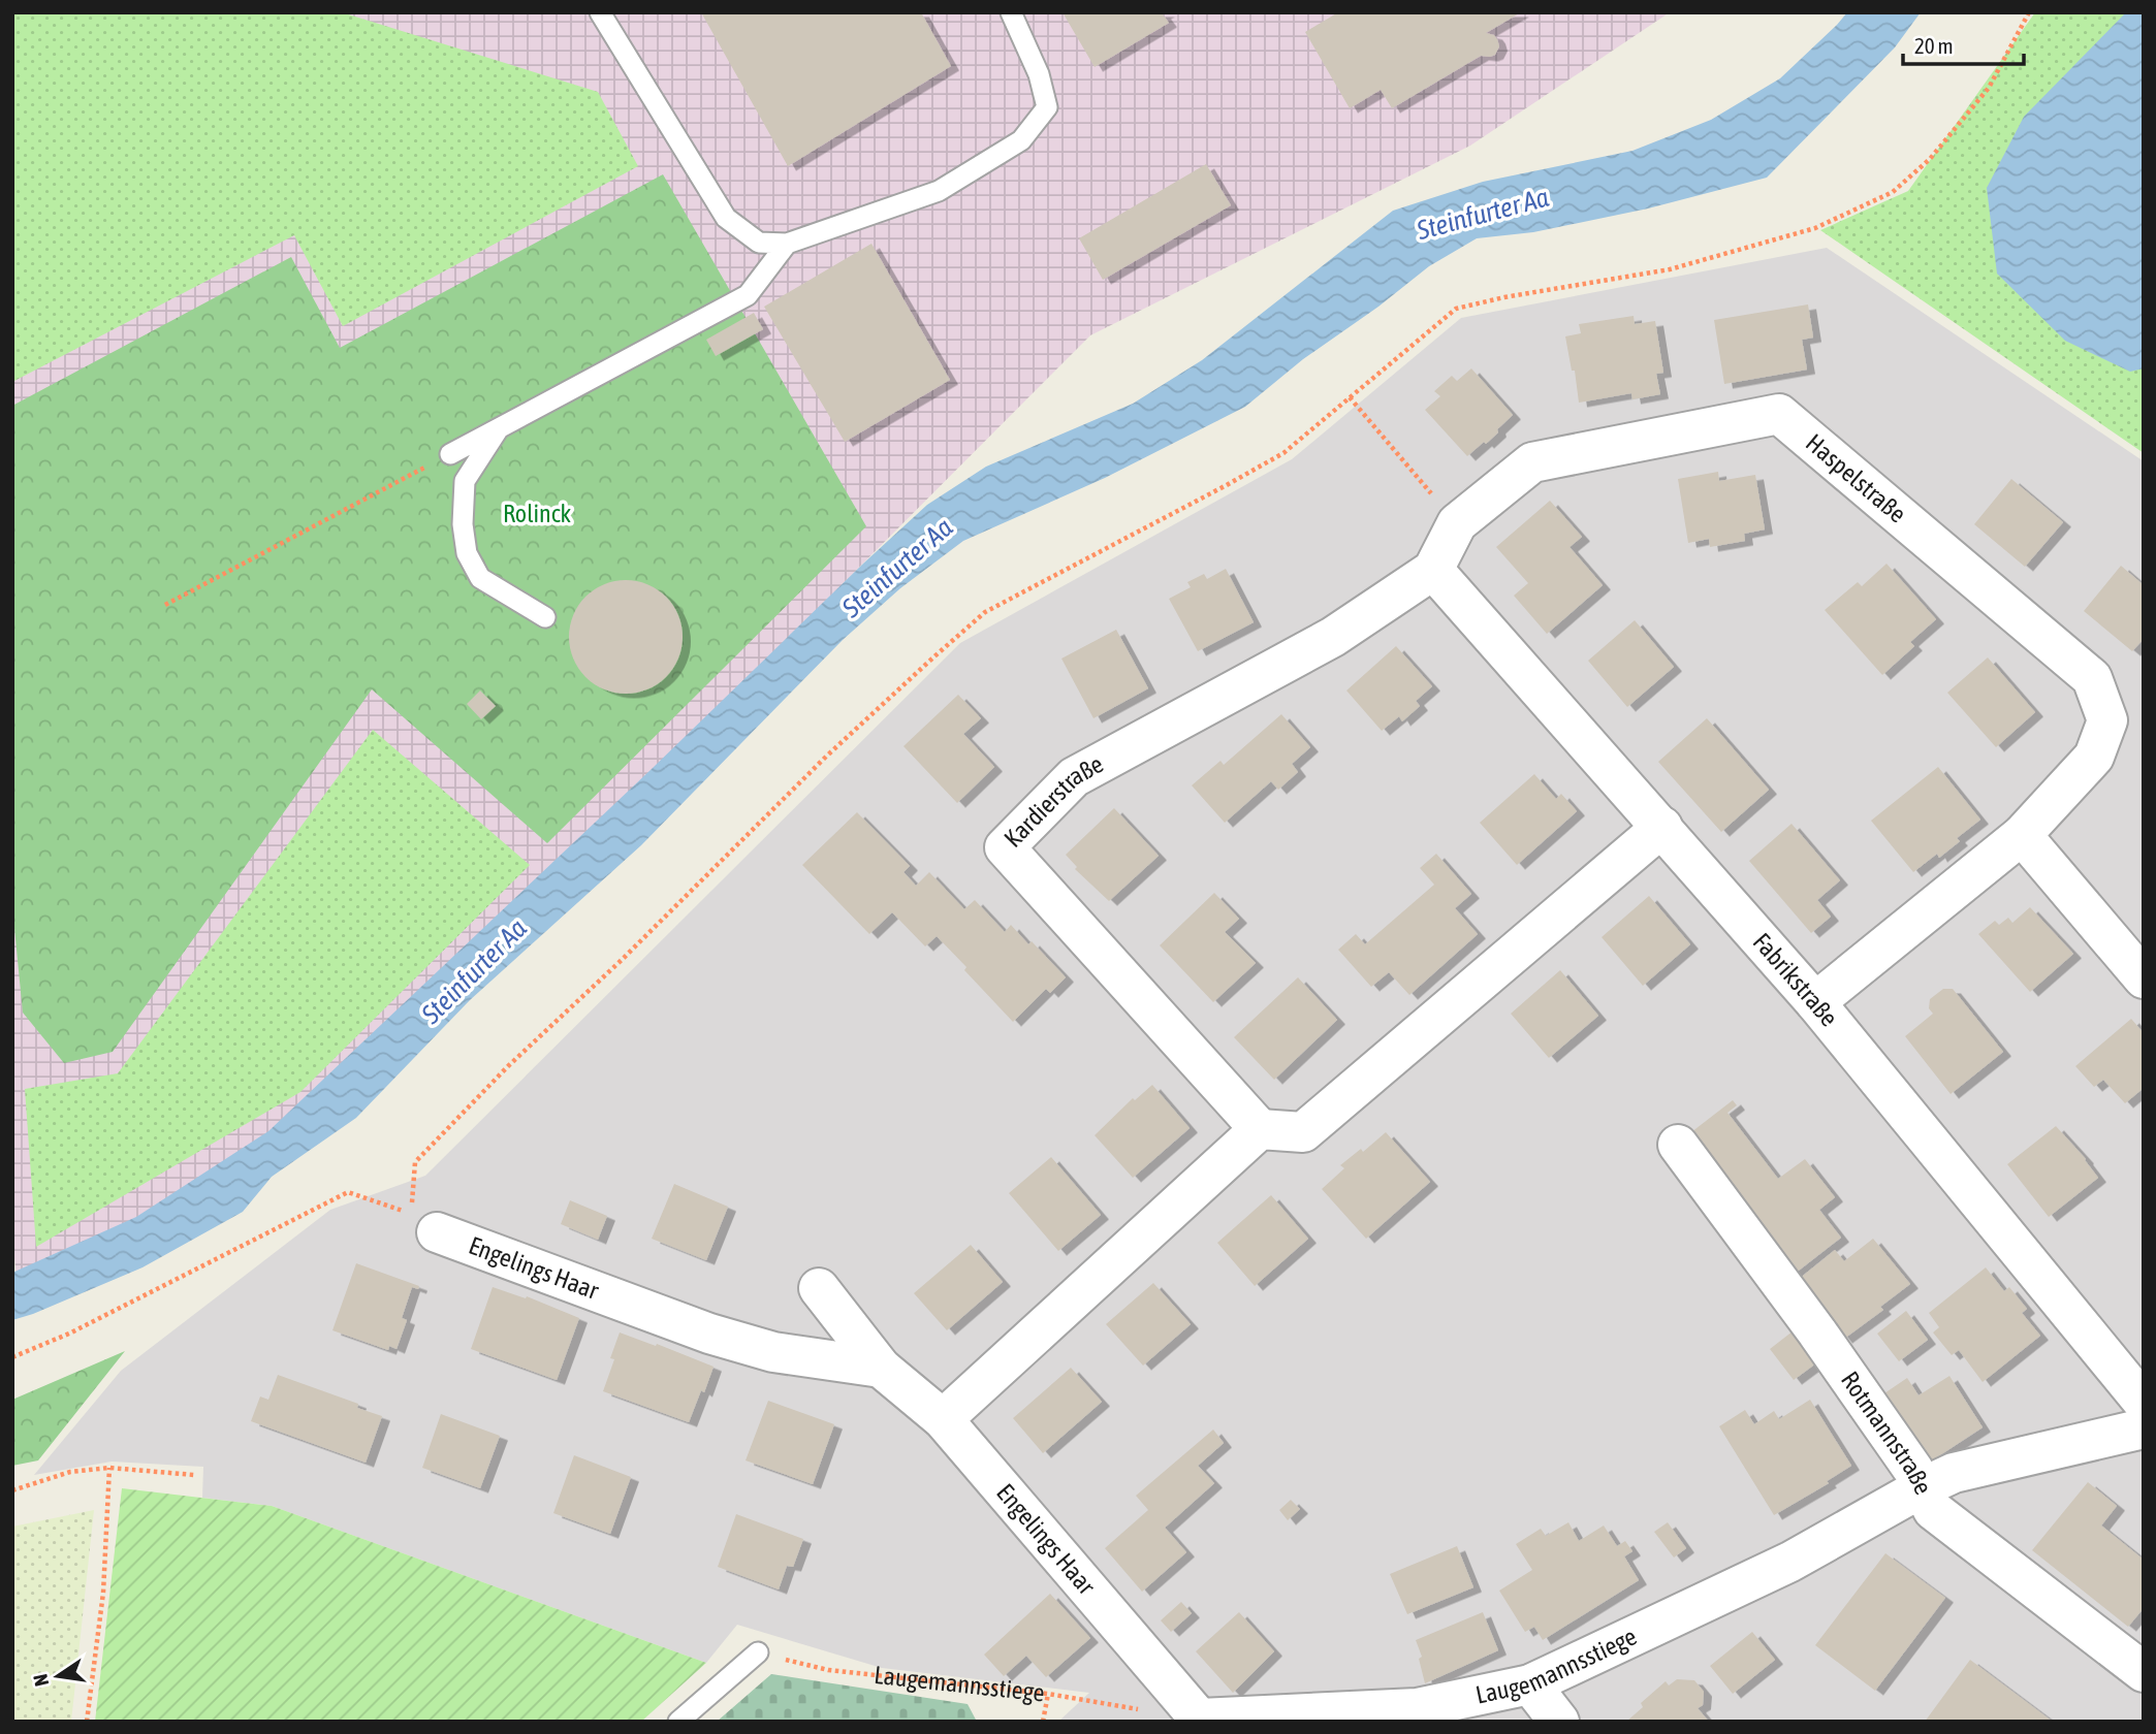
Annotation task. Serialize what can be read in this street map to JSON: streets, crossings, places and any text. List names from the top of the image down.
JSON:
{
  "streets": {
    "street": [
      "Haspelstraße",
      "Kardierstraße",
      "Fabrikstraße",
      "Engelings Haar",
      "Rotmannstraße",
      "Laugemannsstiege"
    ]
  },
  "crossings": [
    ["Haspelstraße", "Kardierstraße"],
    ["Haspelstraße", "Fabrikstraße"],
    ["Kardierstraße", "Fabrikstraße"],
    ["Engelings Haar", "Laugemannsstiege"],
    ["Rotmannstraße", "Laugemannsstiege"]
  ],
  "water": ["Steinfurter Aa"],
  "parks": ["Rolinck"],
  "scale_bar": "20 m",
  "north": "left"
}
